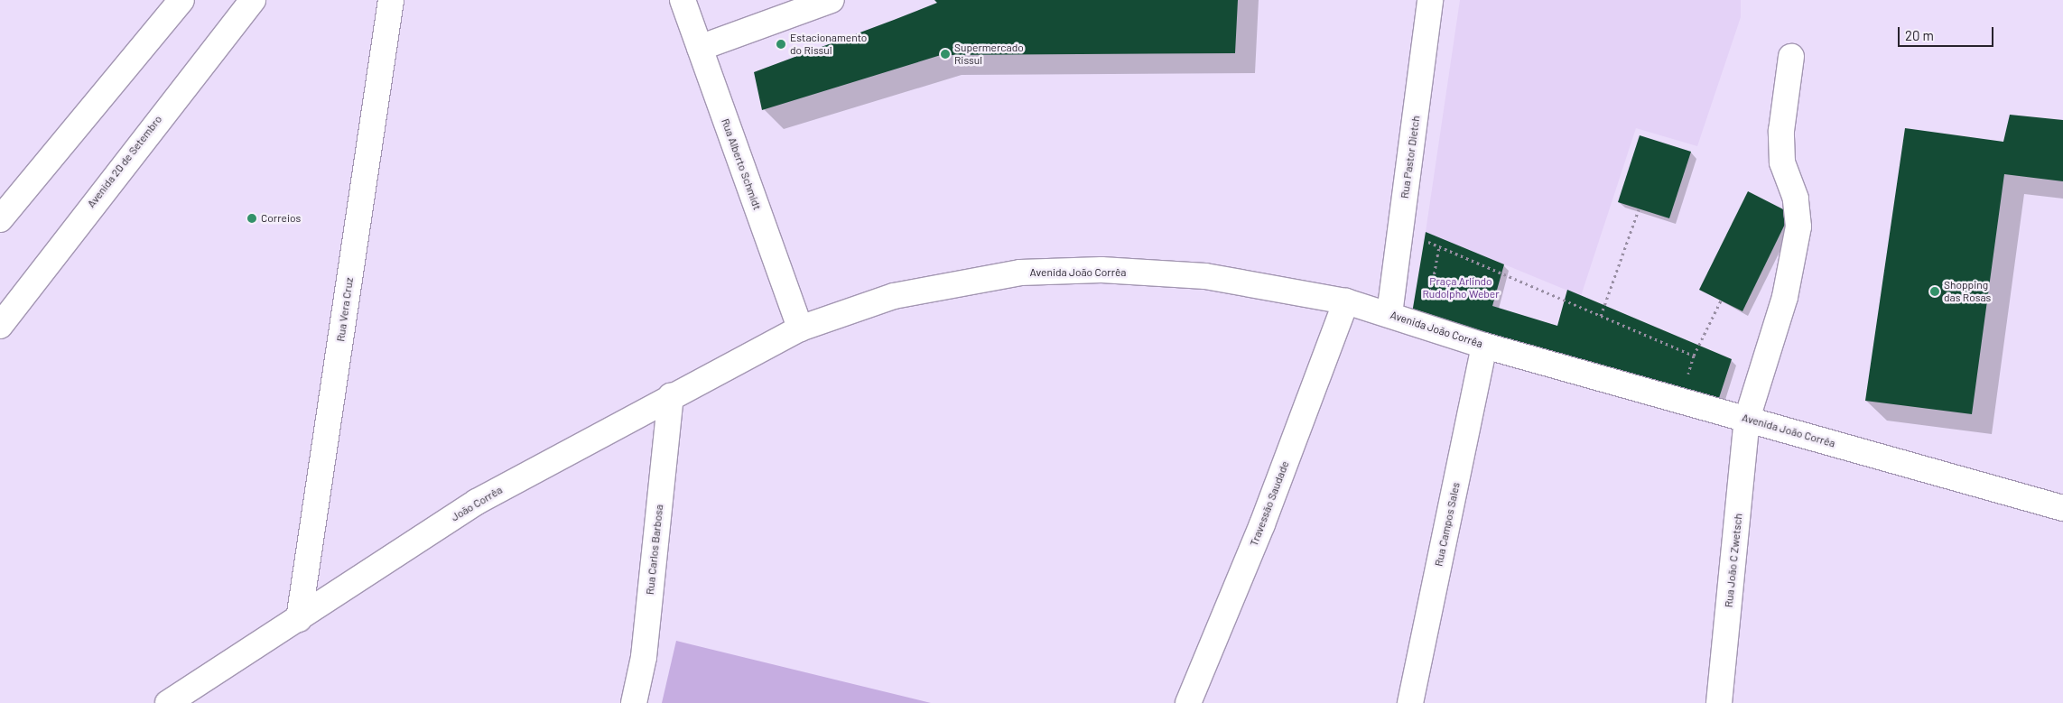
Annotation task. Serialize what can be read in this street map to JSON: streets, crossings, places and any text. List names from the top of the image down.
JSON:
{
  "streets": {
    "main road": [
      "Rua Pastor Dietch",
      "Avenida 20 de Setembro",
      "Rua Alberto Schmidt",
      "Avenida João Corrêa",
      "Rua Vera Cruz",
      "João Corrêa",
      "Travessão Saudade",
      "Rua Campos Sales",
      "Rua Carlos Barbosa",
      "Rua João C Zwetsch"
    ]
  },
  "crossings": [
    ["Rua Pastor Dietch", "Avenida João Corrêa"],
    ["Rua Alberto Schmidt", "Avenida João Corrêa"],
    ["Rua Alberto Schmidt", "João Corrêa"],
    ["Avenida João Corrêa", "João Corrêa"],
    ["Avenida João Corrêa", "Travessão Saudade"],
    ["Avenida João Corrêa", "Rua Campos Sales"],
    ["Avenida João Corrêa", "Rua João C Zwetsch"],
    ["Rua Vera Cruz", "João Corrêa"],
    ["João Corrêa", "Rua Carlos Barbosa"]
  ],
  "parks": ["Praça Arlindo Rudolpho Weber"],
  "places": [
    "Estacionamento do Rissul",
    "Supermercado Rissul",
    "Correios",
    "Shopping das Rosas"
  ],
  "scale_bar": "20 m"
}
